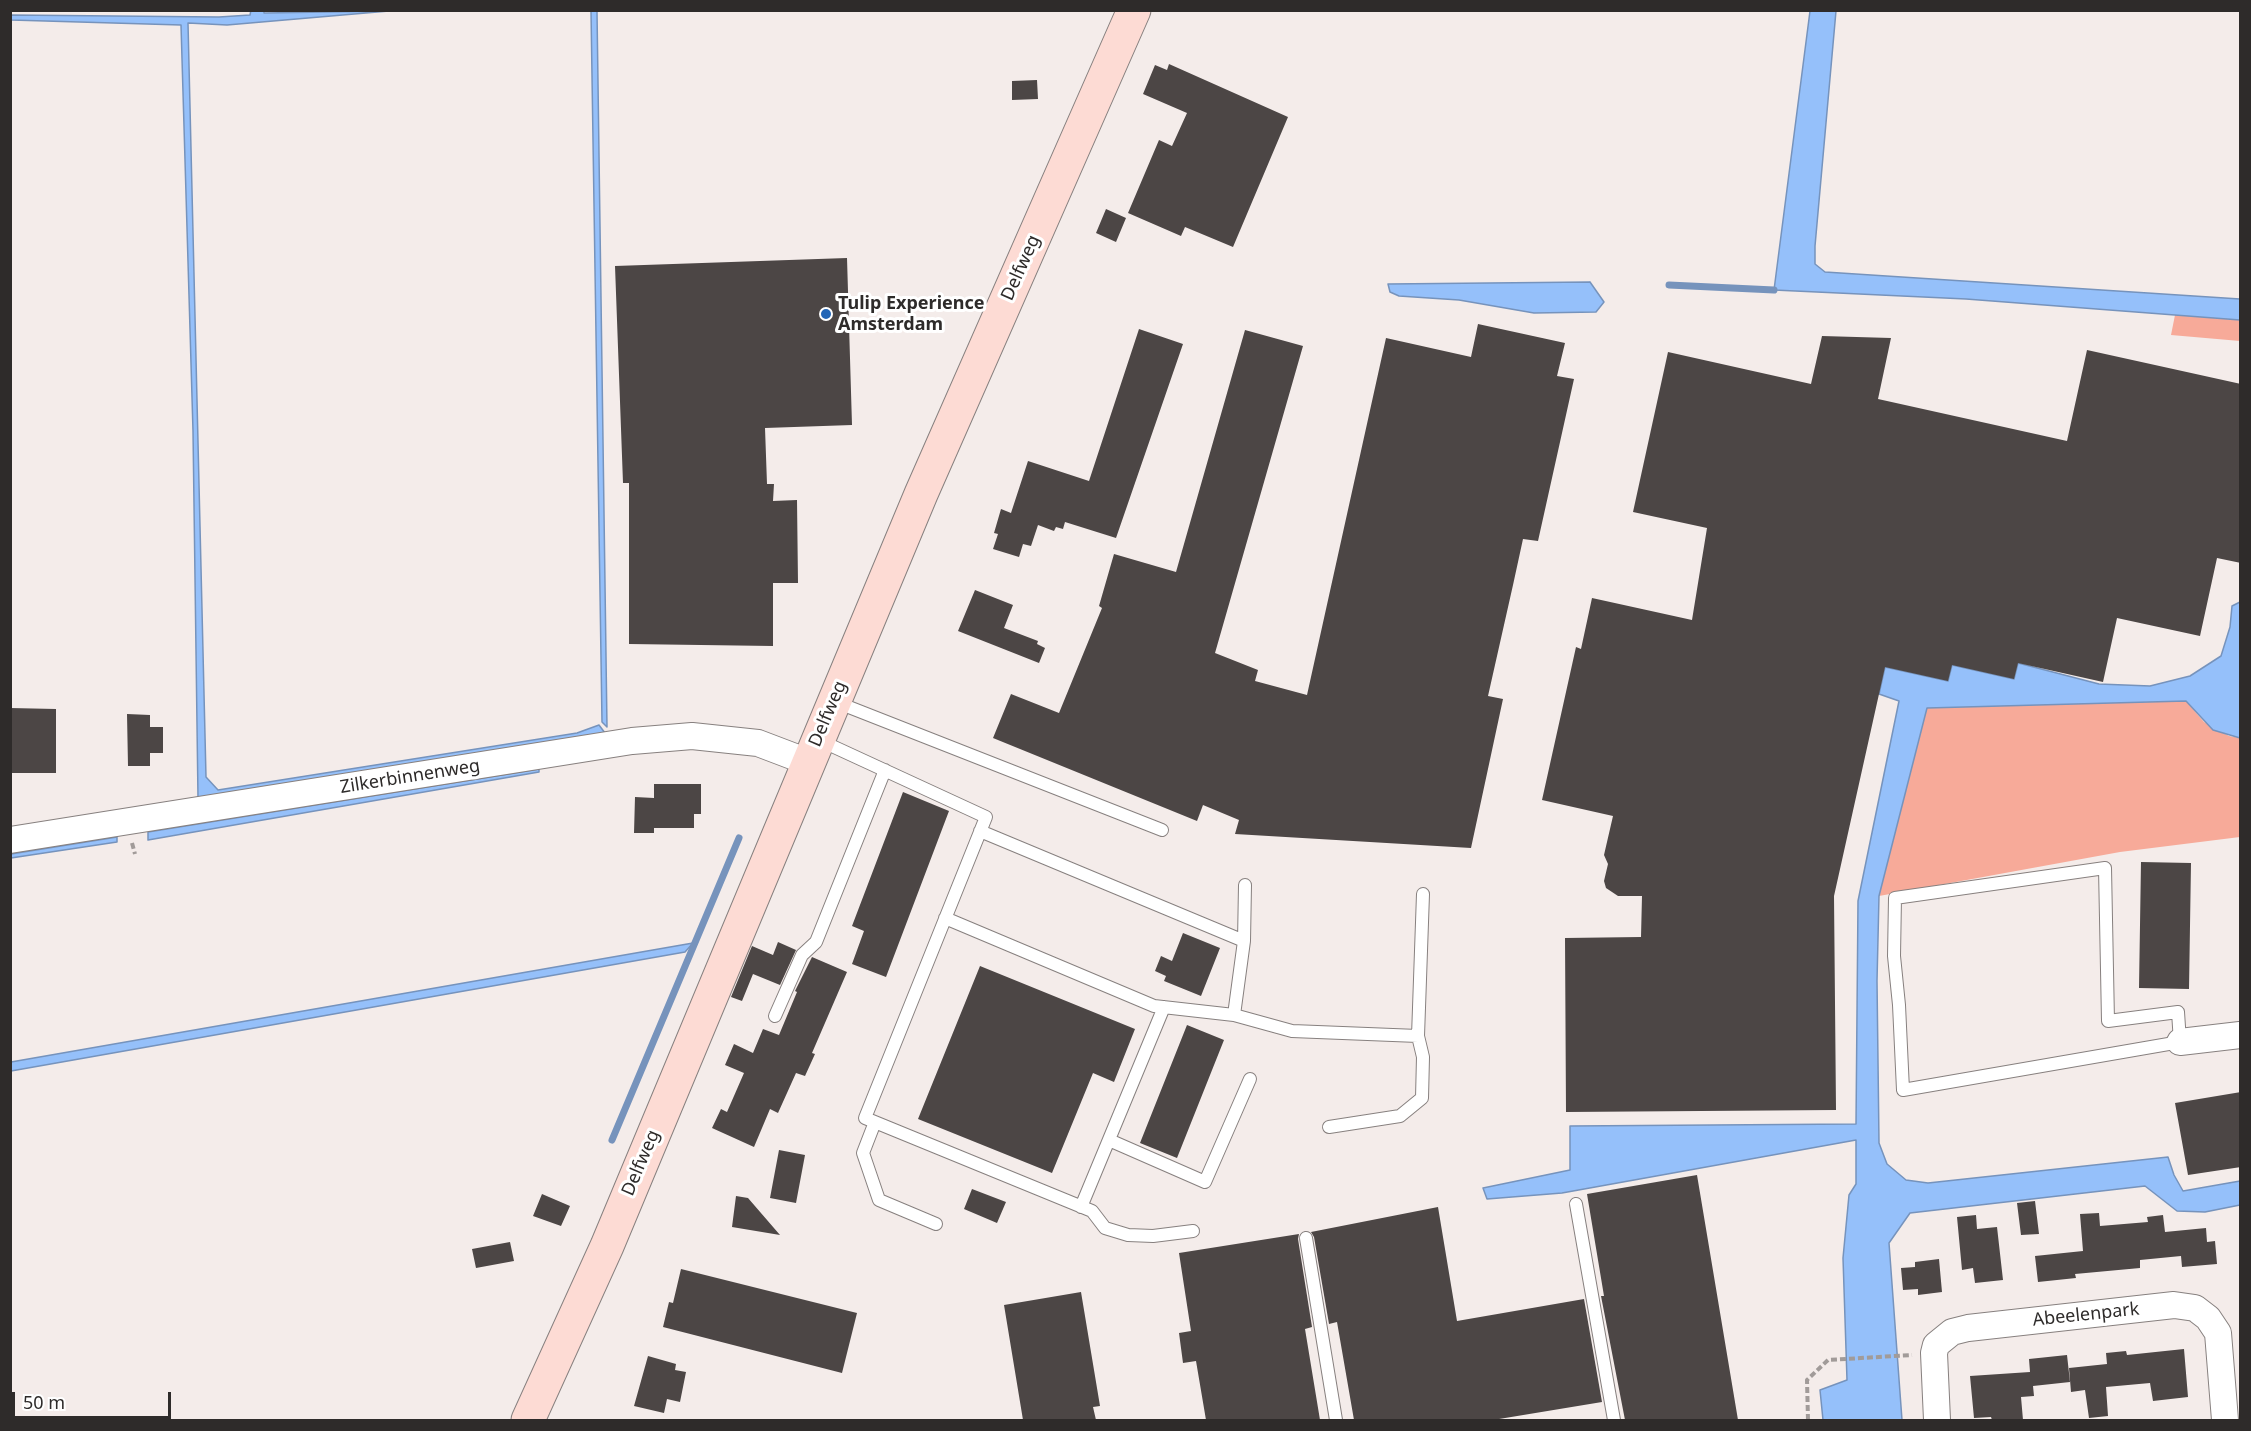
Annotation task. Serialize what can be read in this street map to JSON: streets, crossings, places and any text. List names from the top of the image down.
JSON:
{
  "streets": {
    "main road": ["Delfweg"],
    "street": ["Zilkerbinnenweg", "Abeelenpark"]
  },
  "crossings": [
    ["Delfweg", "Zilkerbinnenweg"]
  ],
  "places": ["Tulip Experience Amsterdam"],
  "scale_bar": "50 m"
}
